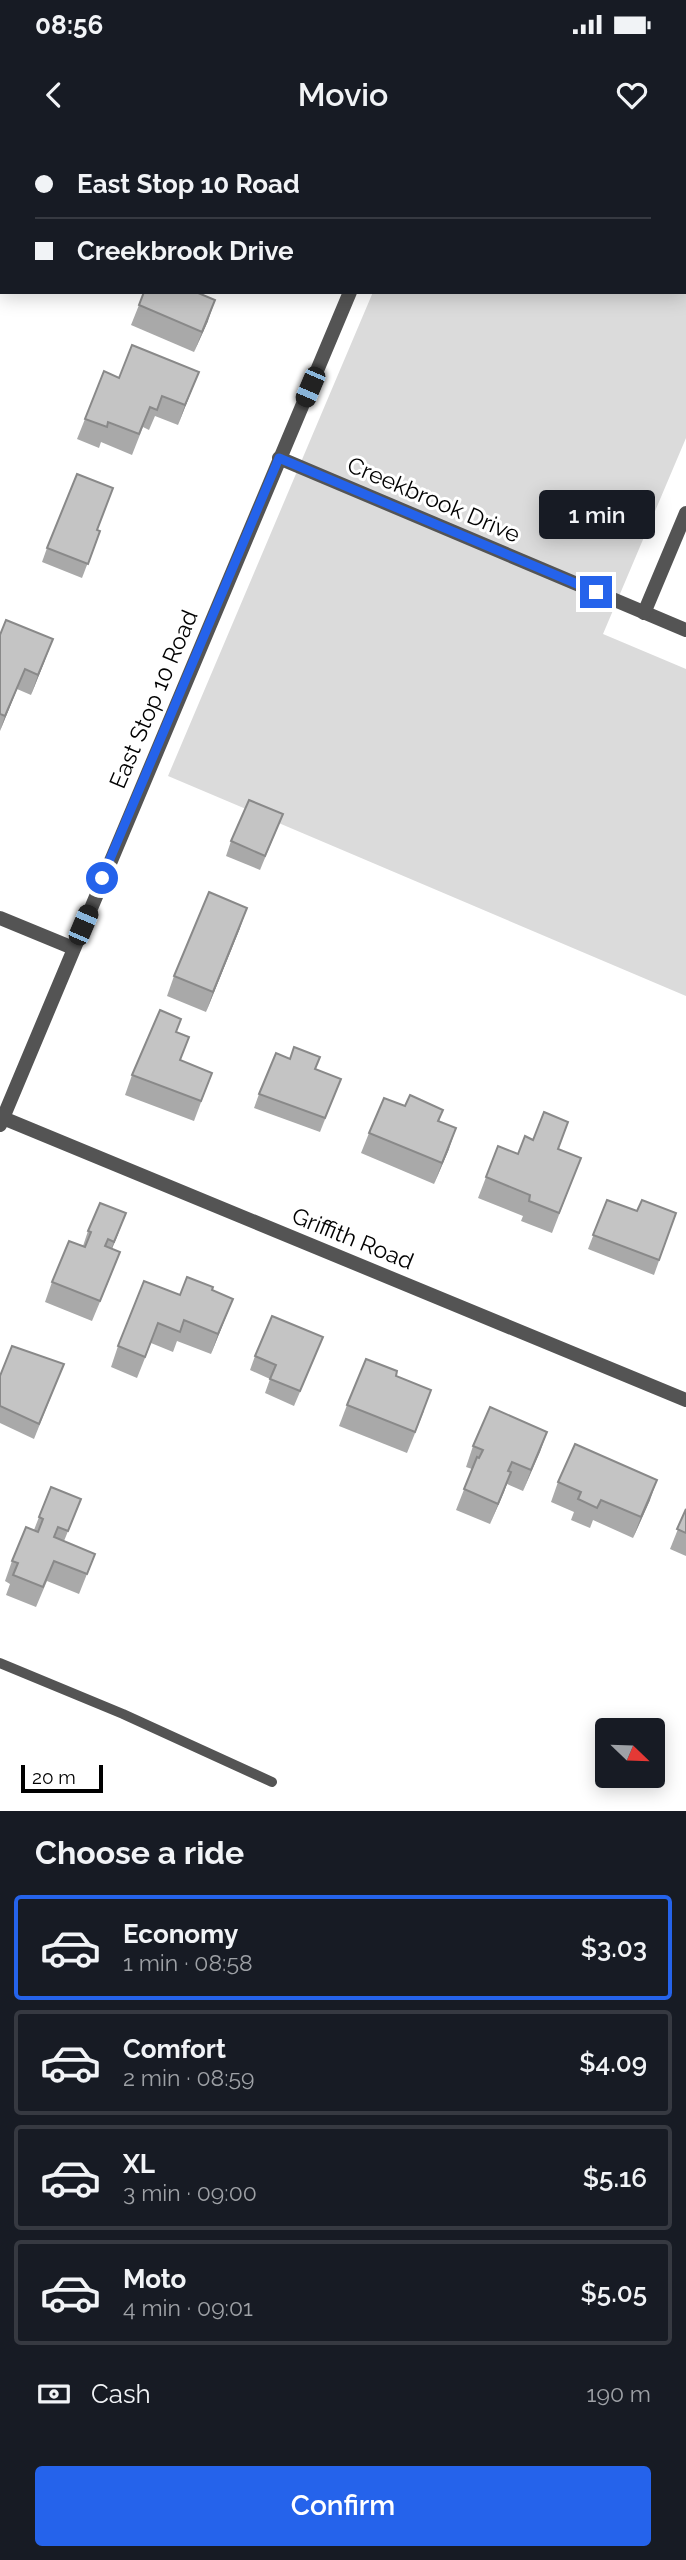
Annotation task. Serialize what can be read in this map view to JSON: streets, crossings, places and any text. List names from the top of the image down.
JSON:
{
  "streets": {
    "street": ["Creekbrook Drive", "East Stop 10 Road", "Griffith Road"]
  },
  "crossings": [
    ["Creekbrook Drive", "East Stop 10 Road"],
    ["East Stop 10 Road", "Griffith Road"]
  ],
  "scale_bar": "20 m",
  "north": "bottom right",
  "page": {
    "status": "08:56",
    "header": "Movio",
    "banner": ["East Stop 10 Road", "Creekbrook Drive"],
    "bubble": "1 min",
    "scale": "20 m",
    "heading": "Choose a ride",
    "list": [
      {
        "name": "Economy",
        "note": "1 min · 08:58",
        "value": "$3.03"
      },
      {
        "name": "Comfort",
        "note": "2 min · 08:59",
        "value": "$4.09"
      },
      {
        "name": "XL",
        "note": "3 min · 09:00",
        "value": "$5.16"
      },
      {
        "name": "Moto",
        "note": "4 min · 09:01",
        "value": "$5.05"
      }
    ],
    "pay": ["Cash", "190 m"],
    "buttons": "Confirm"
  }
}
